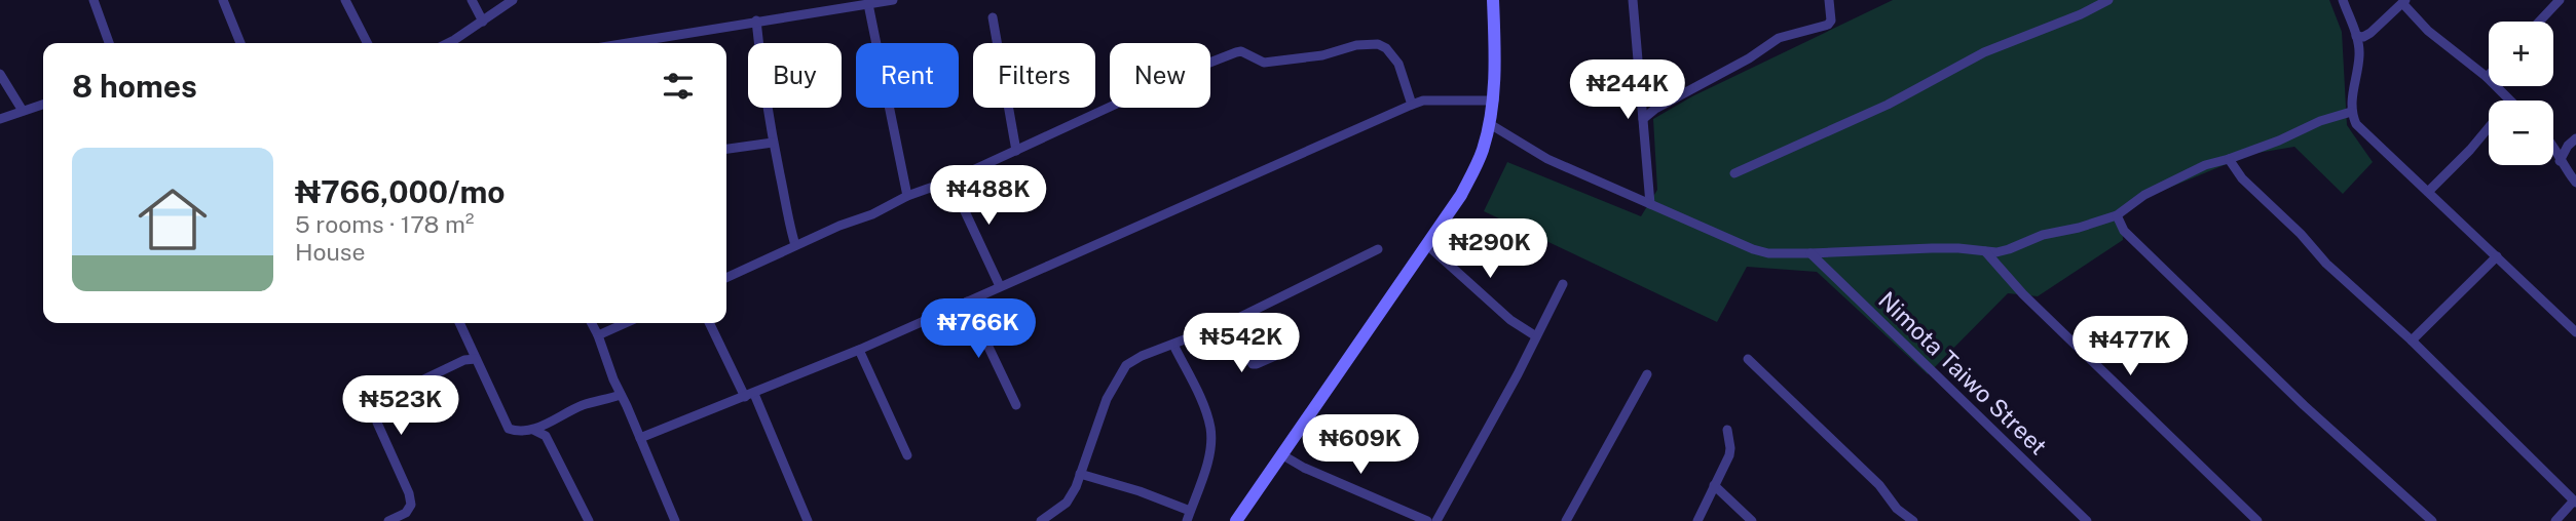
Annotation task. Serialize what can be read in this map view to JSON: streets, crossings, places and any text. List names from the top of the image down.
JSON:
{
  "streets": {
    "street": ["Nimota Taiwo Street"]
  },
  "page": {
    "map_buttons": ["+", "−"],
    "chip": [
      "Buy",
      "Rent",
      "Filters",
      "New"
    ],
    "heading": "8 homes",
    "price": [
      "₦244K",
      "₦488K",
      "₦290K",
      "₦766K",
      "₦542K",
      "₦477K",
      "₦523K",
      "₦609K"
    ],
    "list": [
      {
        "name": "₦766,000/mo",
        "note": "5 rooms · 178 m² · House"
      }
    ]
  }
}
